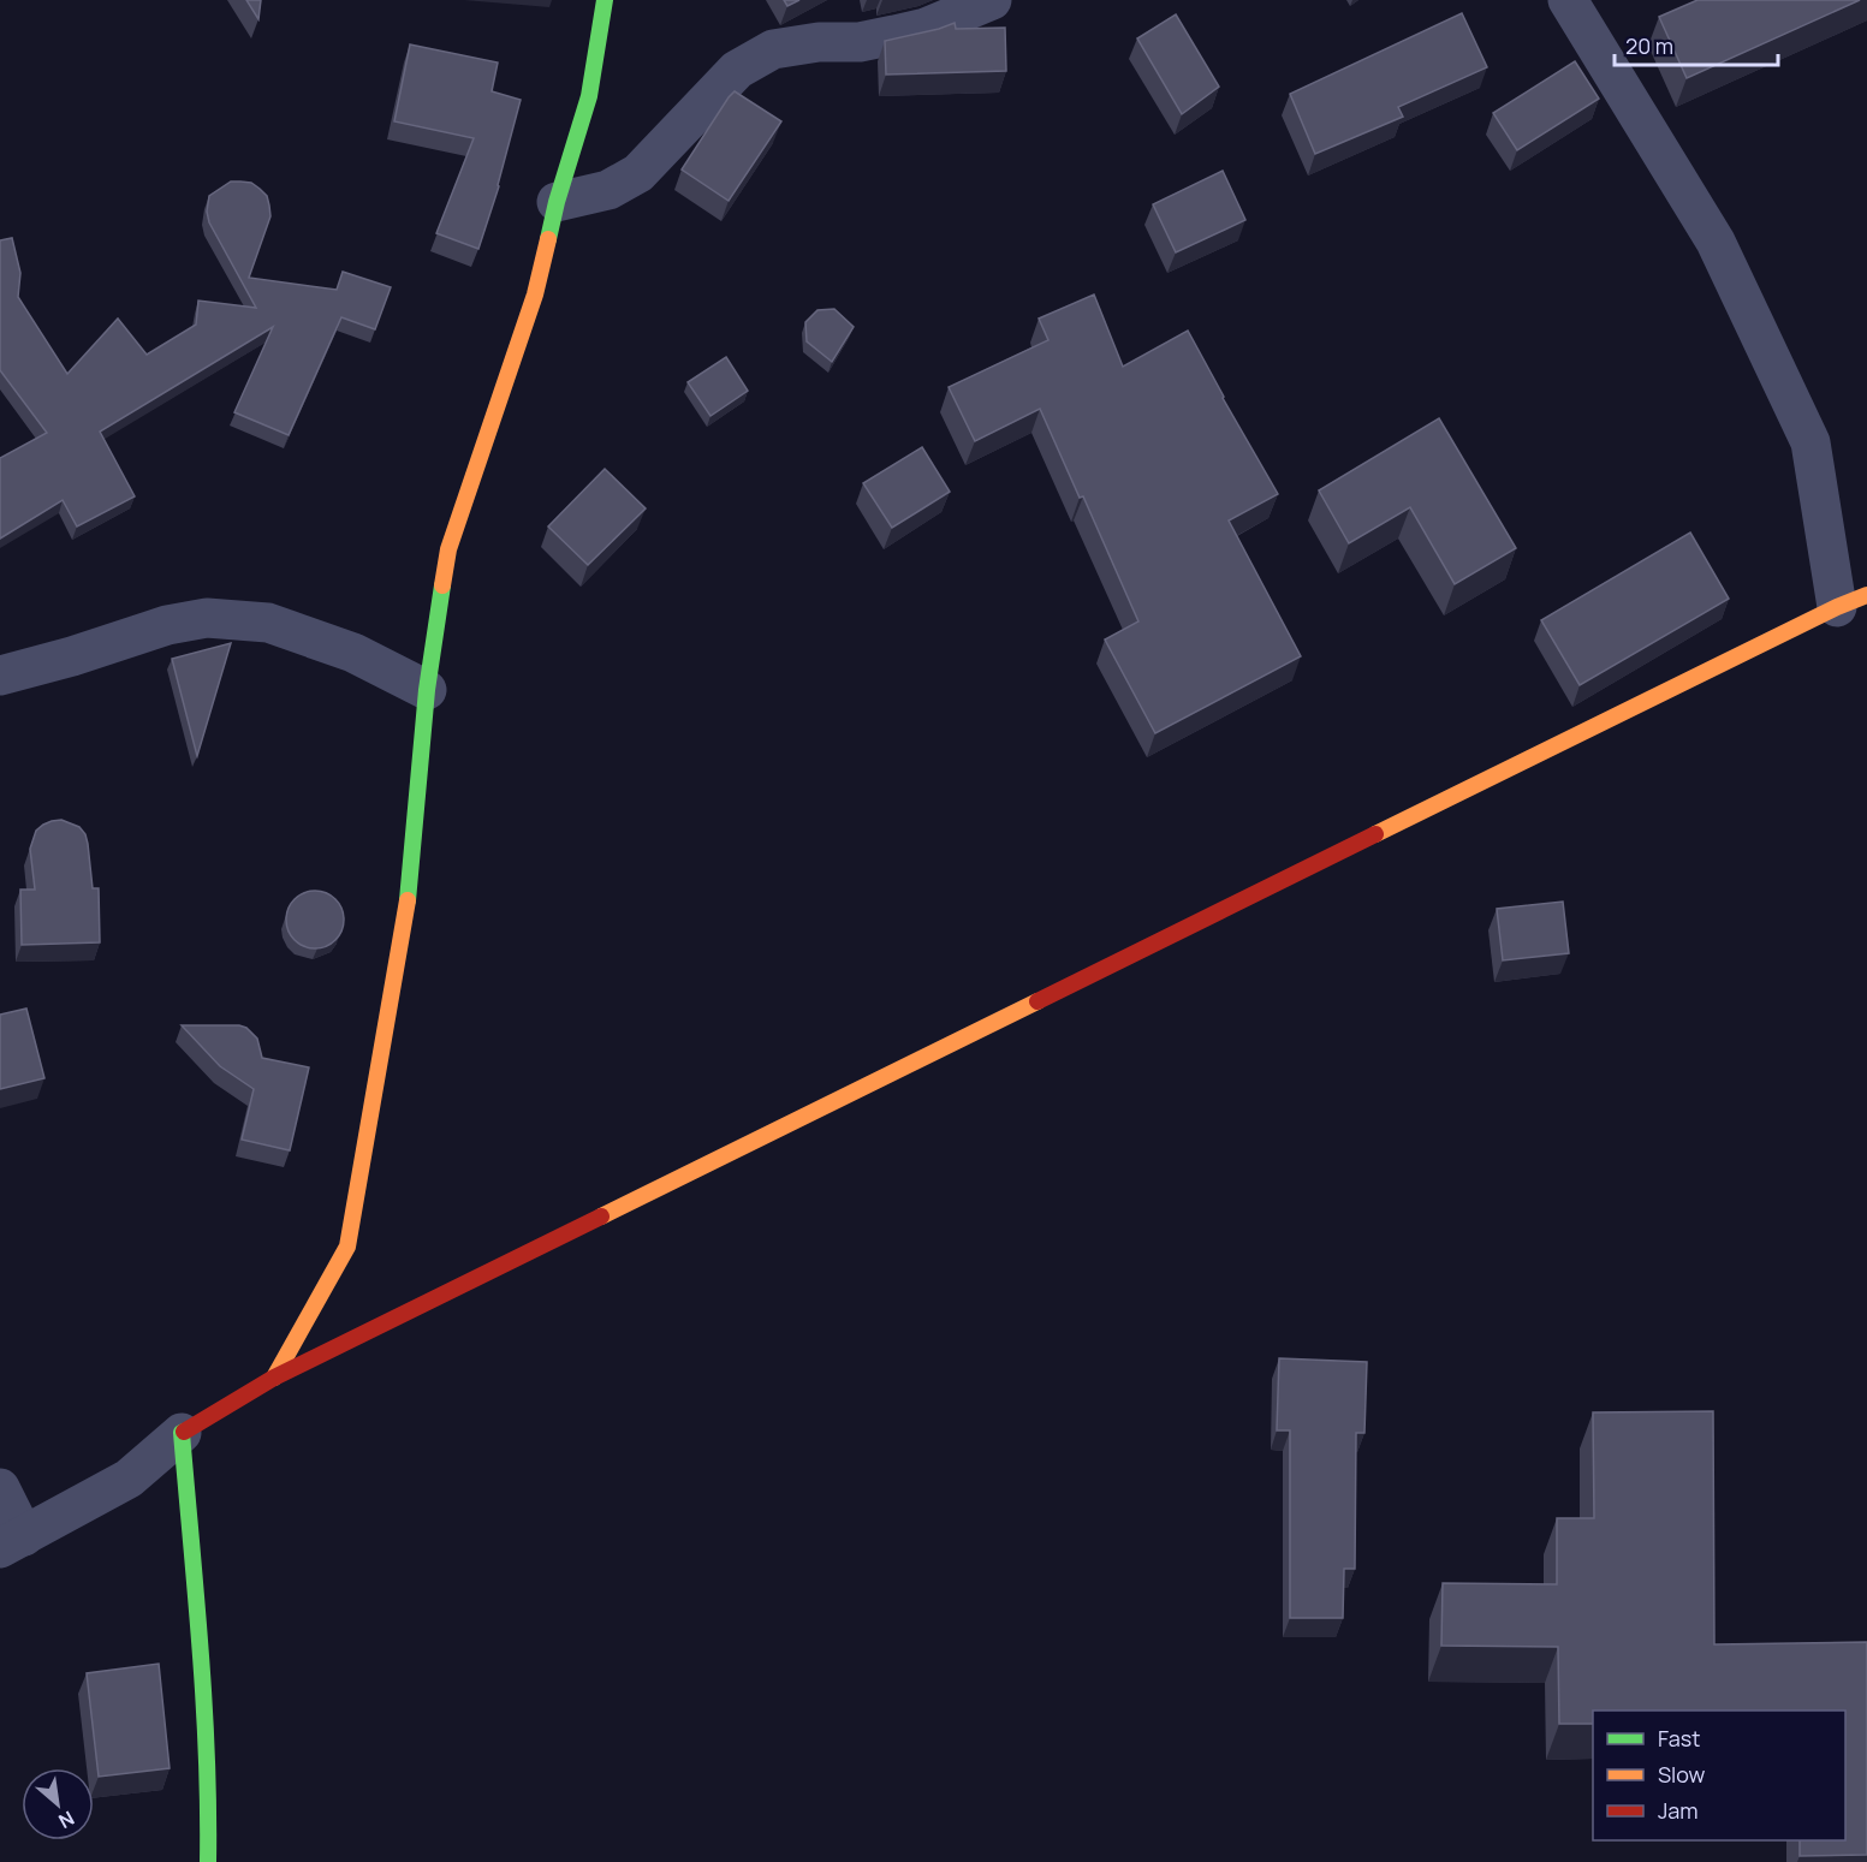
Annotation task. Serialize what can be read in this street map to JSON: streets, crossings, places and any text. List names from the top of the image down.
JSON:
{
  "legend": ["Fast", "Slow", "Jam"],
  "scale_bar": "20 m",
  "north": "bottom right"
}
